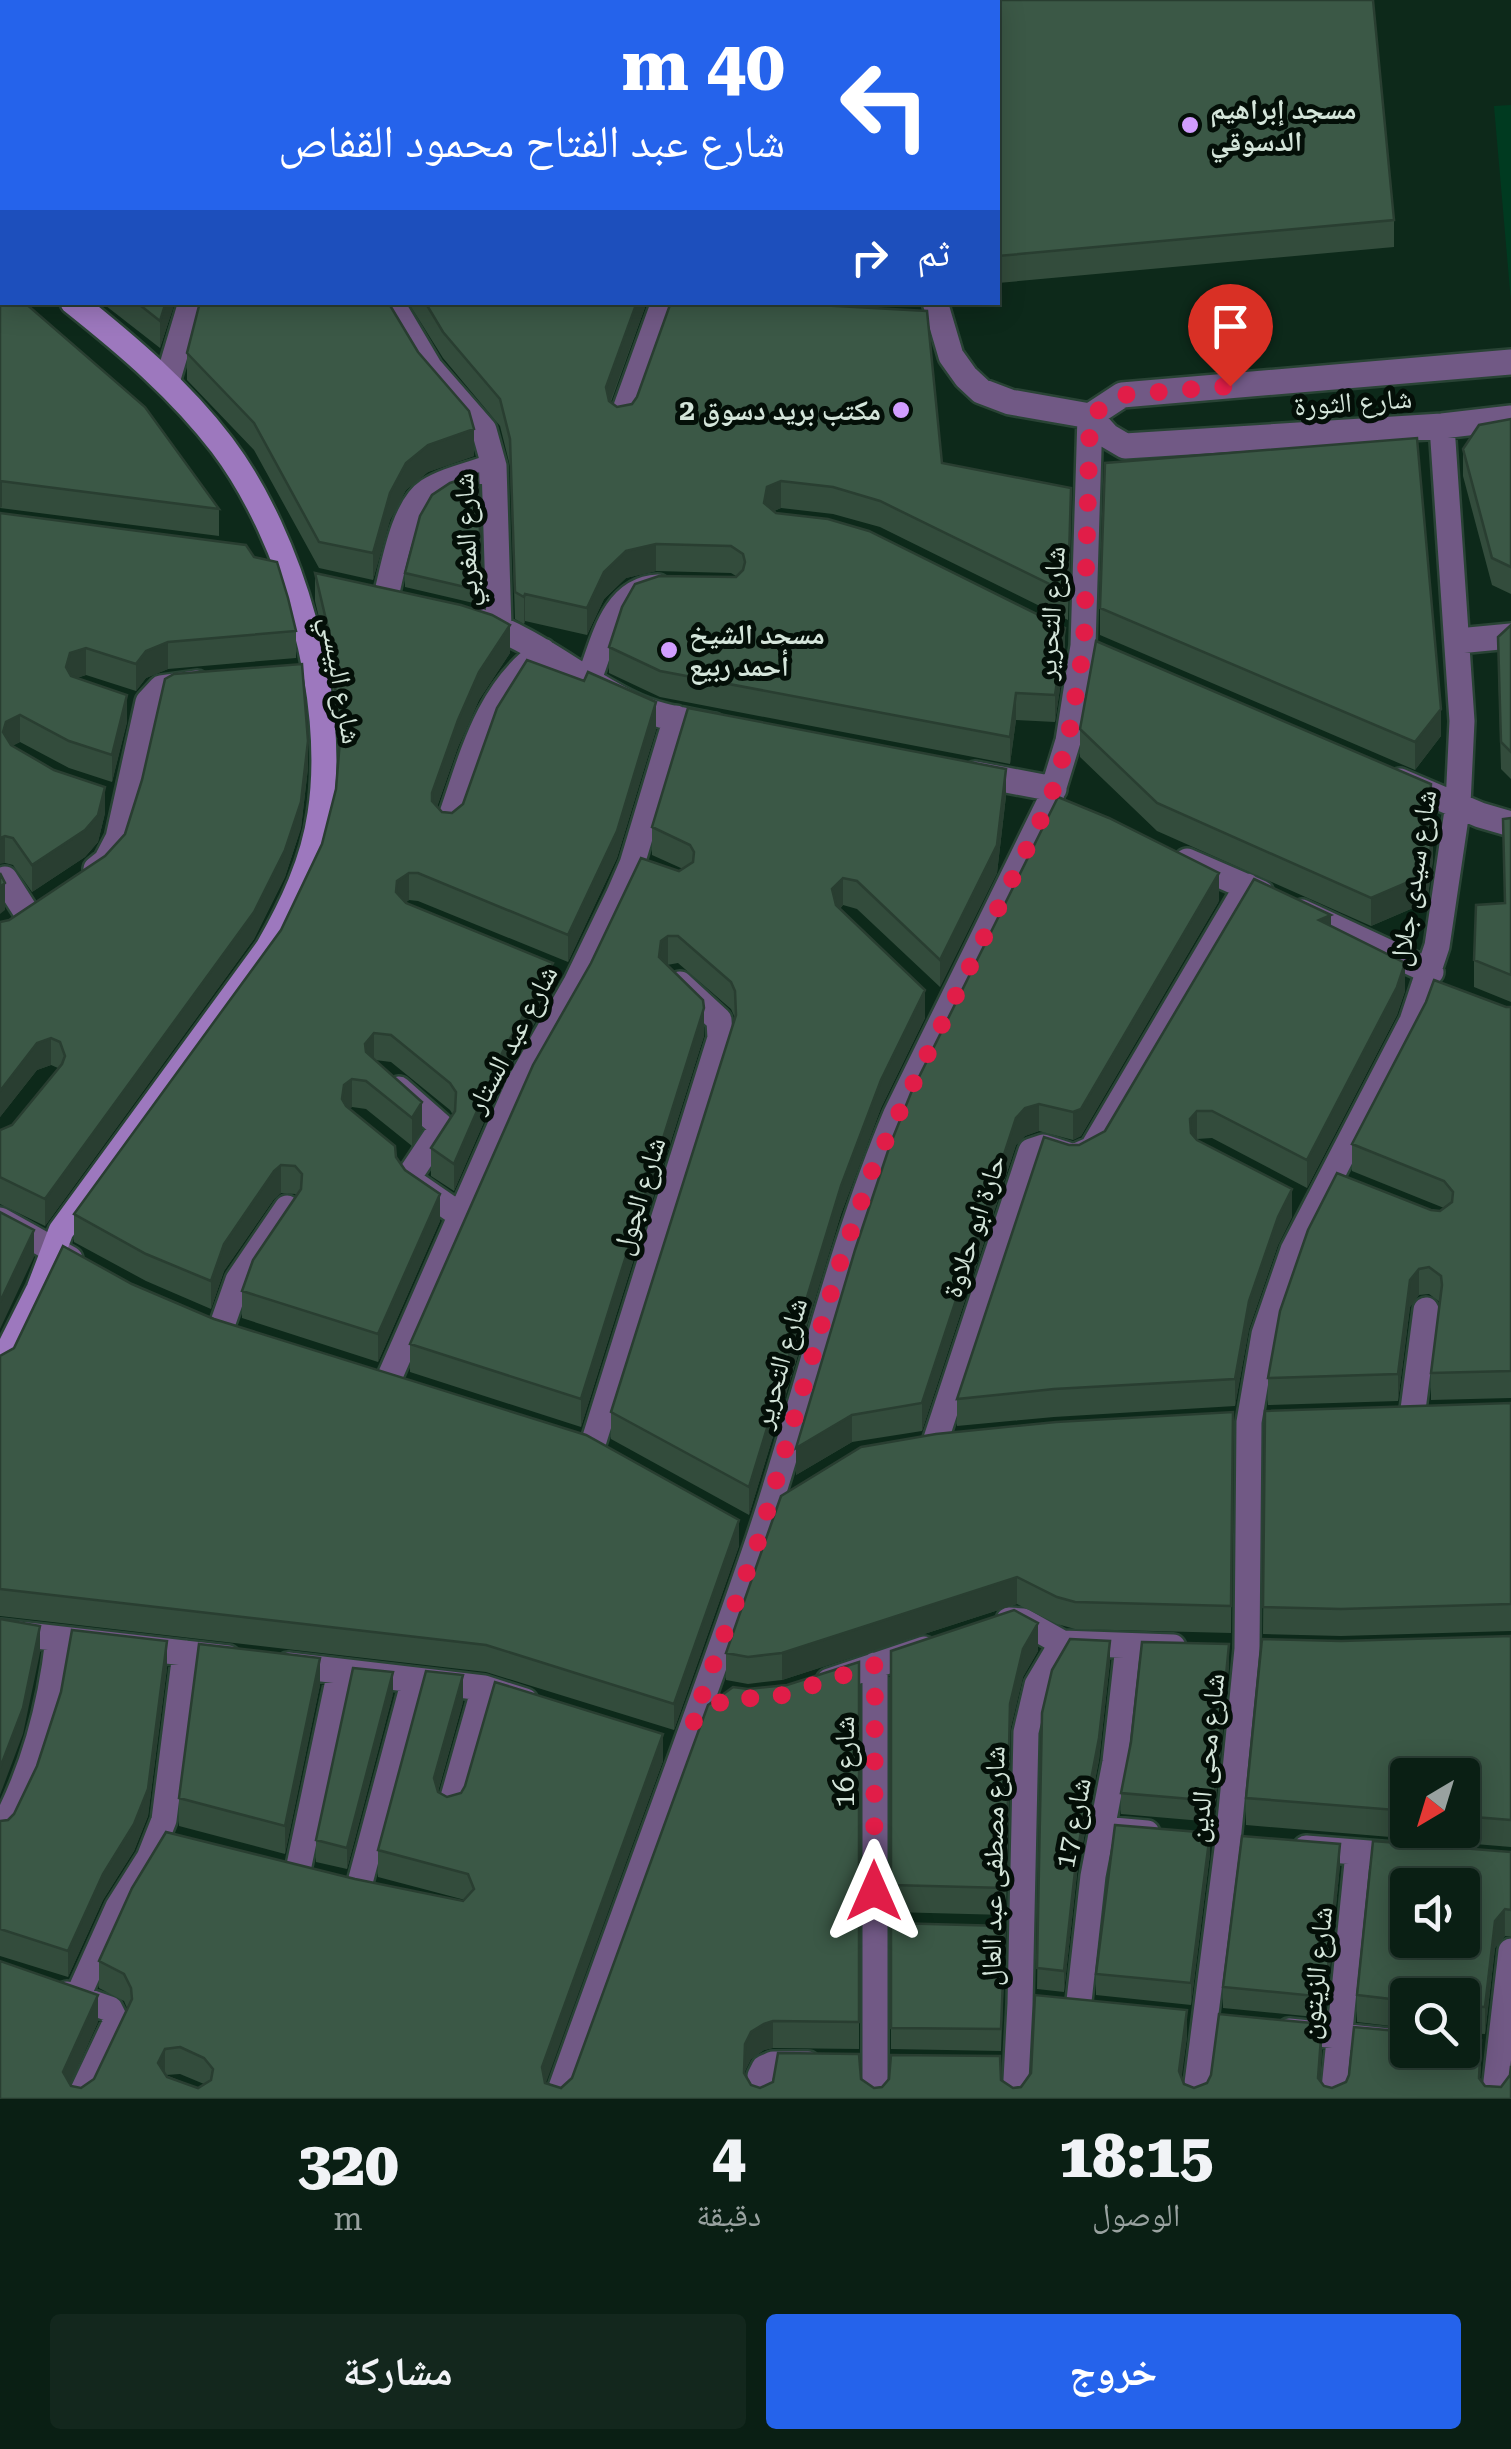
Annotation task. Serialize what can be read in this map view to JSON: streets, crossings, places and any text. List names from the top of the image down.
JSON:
{
  "streets": {
    "street": [
      "شارع الثورة",
      "شارع المغربي",
      "شارع التحرير",
      "شارع البيسي",
      "شارع سيدى جلال",
      "شارع عبد الستار",
      "شارع الجول",
      "حارة ابو حلاوة",
      "شارع محى الدين",
      "شارع 16",
      "شارع 17",
      "شارع مصطفى عبد العال",
      "شارع الزيتون"
    ]
  },
  "crossings": [
    ["شارع الثورة", "شارع التحرير"],
    ["شارع الثورة", "شارع سيدى جلال"],
    ["شارع سيدى جلال", "شارع محى الدين"],
    ["شارع 17", "شارع مصطفى عبد العال"]
  ],
  "places": ["مسجد إبراهيم الدسوقي", "مكتب بريد دسوق 2", "مسجد الشيخ أحمد ربيع"],
  "north": "bottom left",
  "page": {
    "turn": ["40 m", "شارع عبد الفتاح محمود القفاص"],
    "then": "ثم",
    "eta": [
      "18:15",
      "الوصول",
      "4",
      "دقيقة",
      "320",
      "m"
    ],
    "buttons": ["خروج", "مشاركة"]
  }
}
